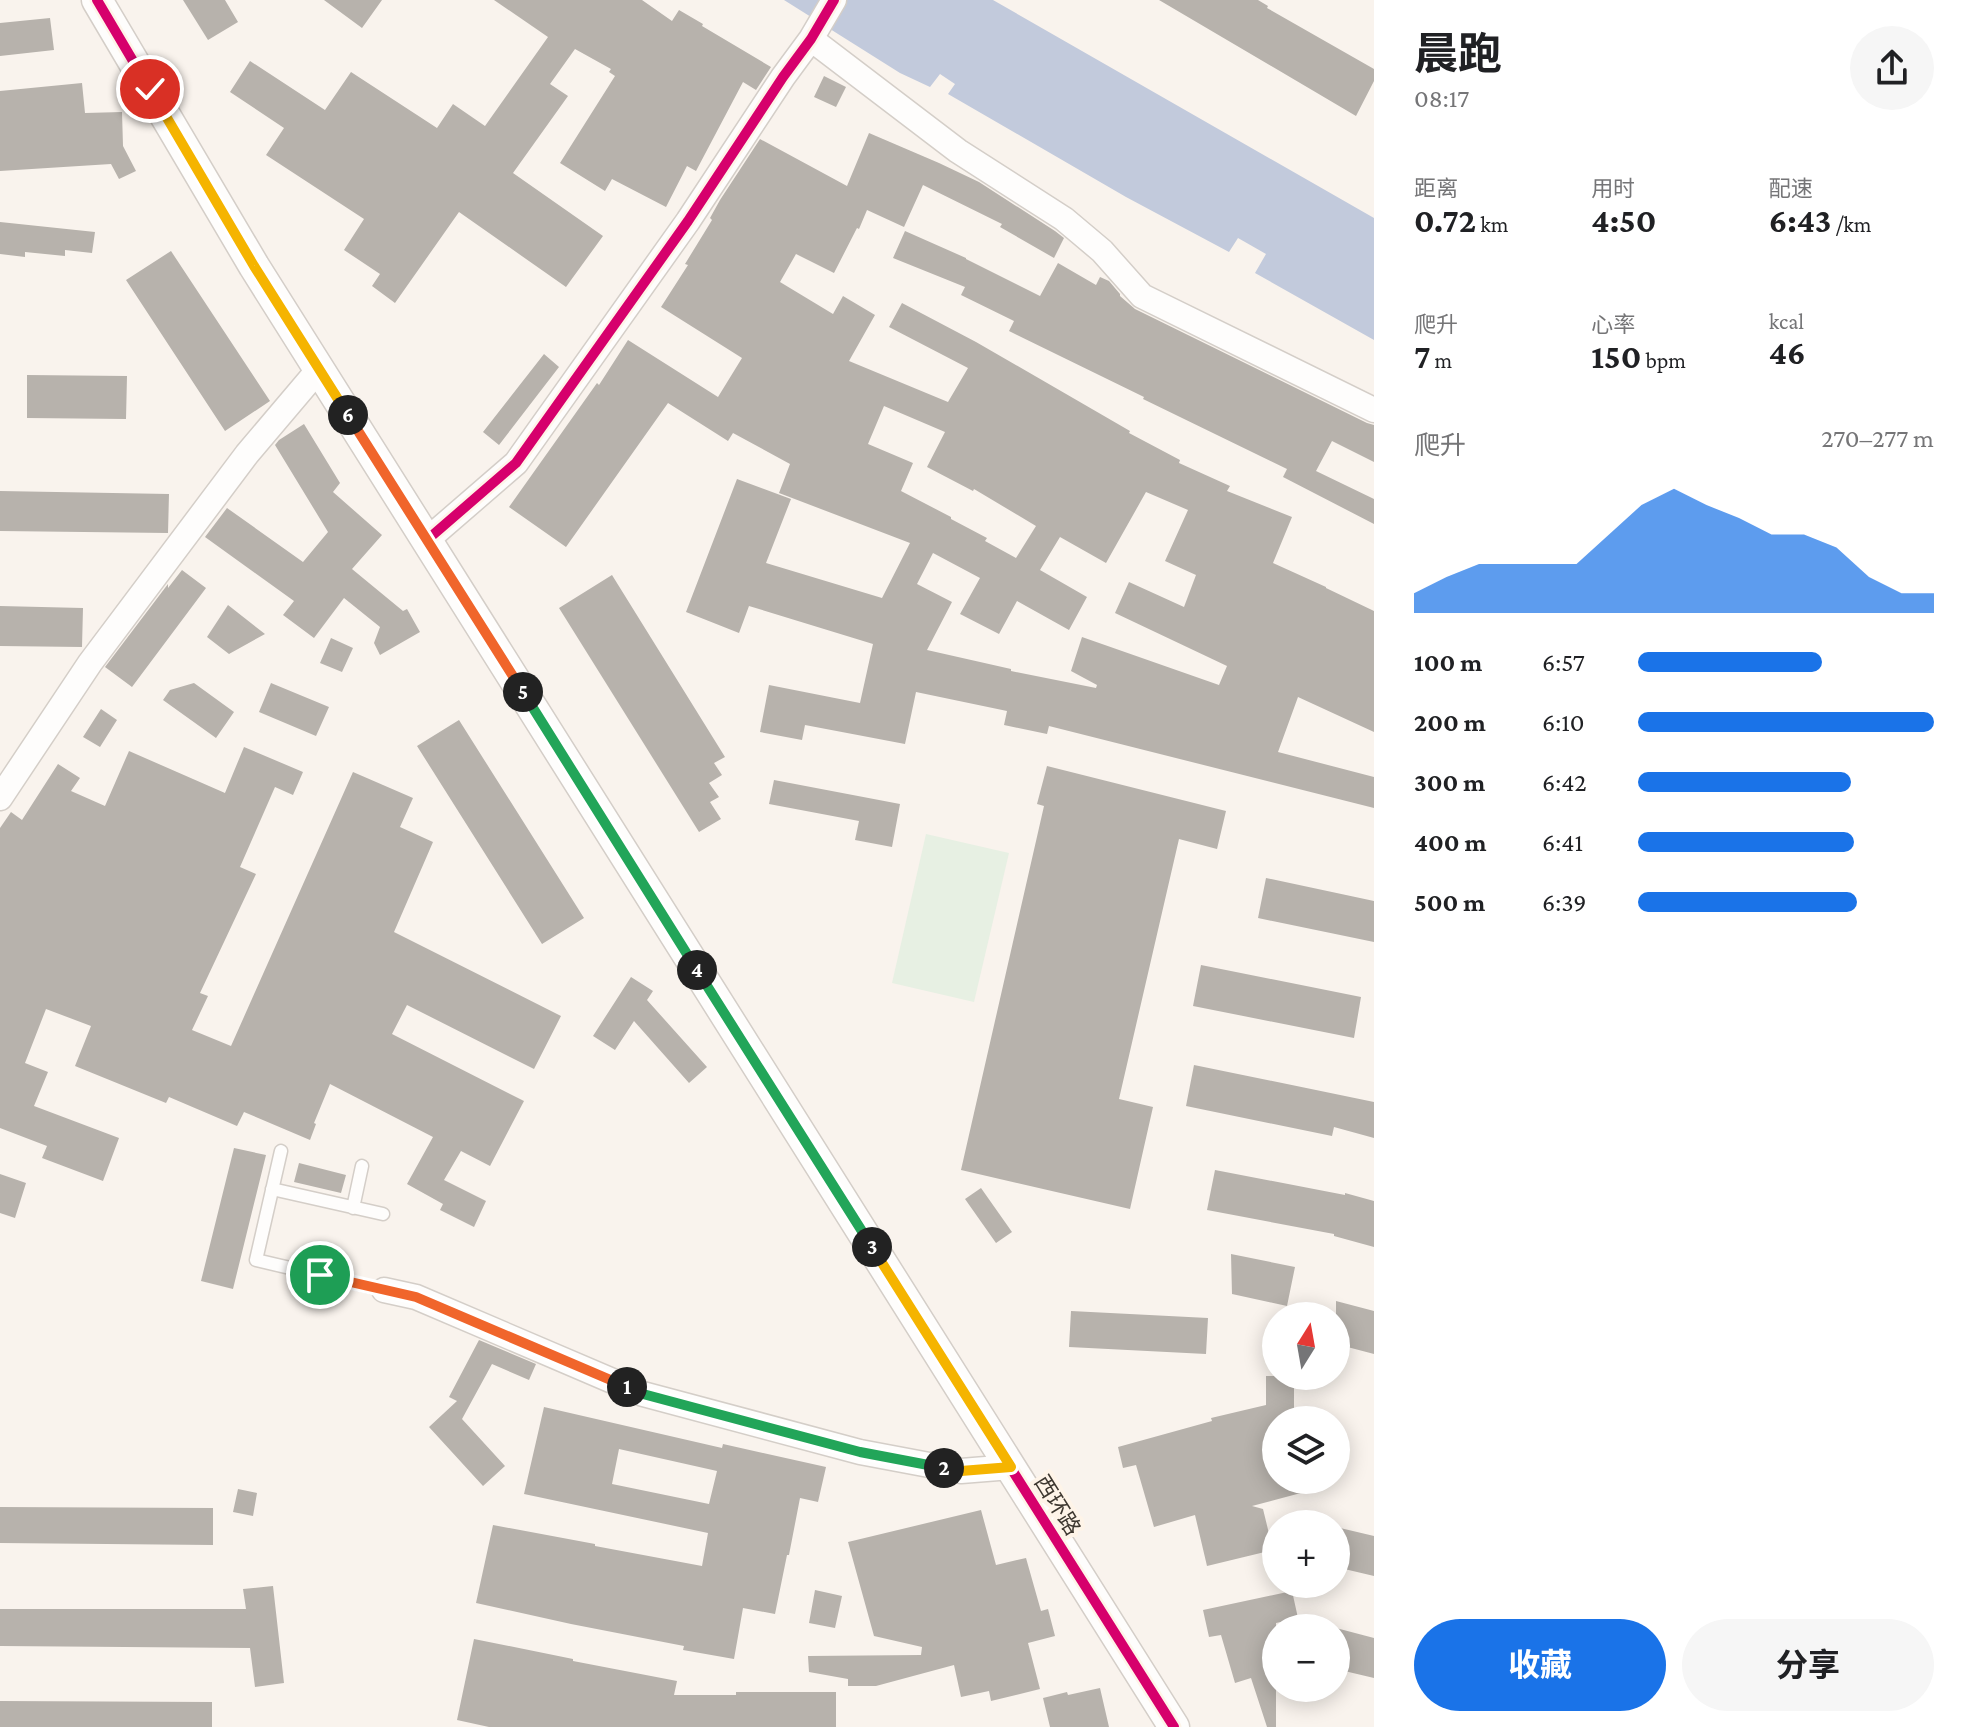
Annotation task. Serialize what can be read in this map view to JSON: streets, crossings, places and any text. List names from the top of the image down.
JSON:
{
  "streets": {
    "street": ["西环路"]
  },
  "north": "top",
  "page": {
    "heading": ["晨跑", "08:17"],
    "stats": [
      ["距离", "0.72 km"],
      ["用时", "4:50"],
      ["配速", "6:43 /km"],
      ["爬升", "7 m"],
      ["心率", "150 bpm"],
      ["kcal", "46"]
    ],
    "pins": [
      "6",
      "5",
      "4",
      "3",
      "1",
      "2"
    ],
    "chart": ["爬升", "270–277 m"],
    "list": [
      {
        "name": "100 m",
        "note": "6:57"
      },
      {
        "name": "200 m",
        "note": "6:10"
      },
      {
        "name": "300 m",
        "note": "6:42"
      },
      {
        "name": "400 m",
        "note": "6:41"
      },
      {
        "name": "500 m",
        "note": "6:39"
      }
    ],
    "map_buttons": ["+", "−"],
    "buttons": ["收藏", "分享"]
  }
}
